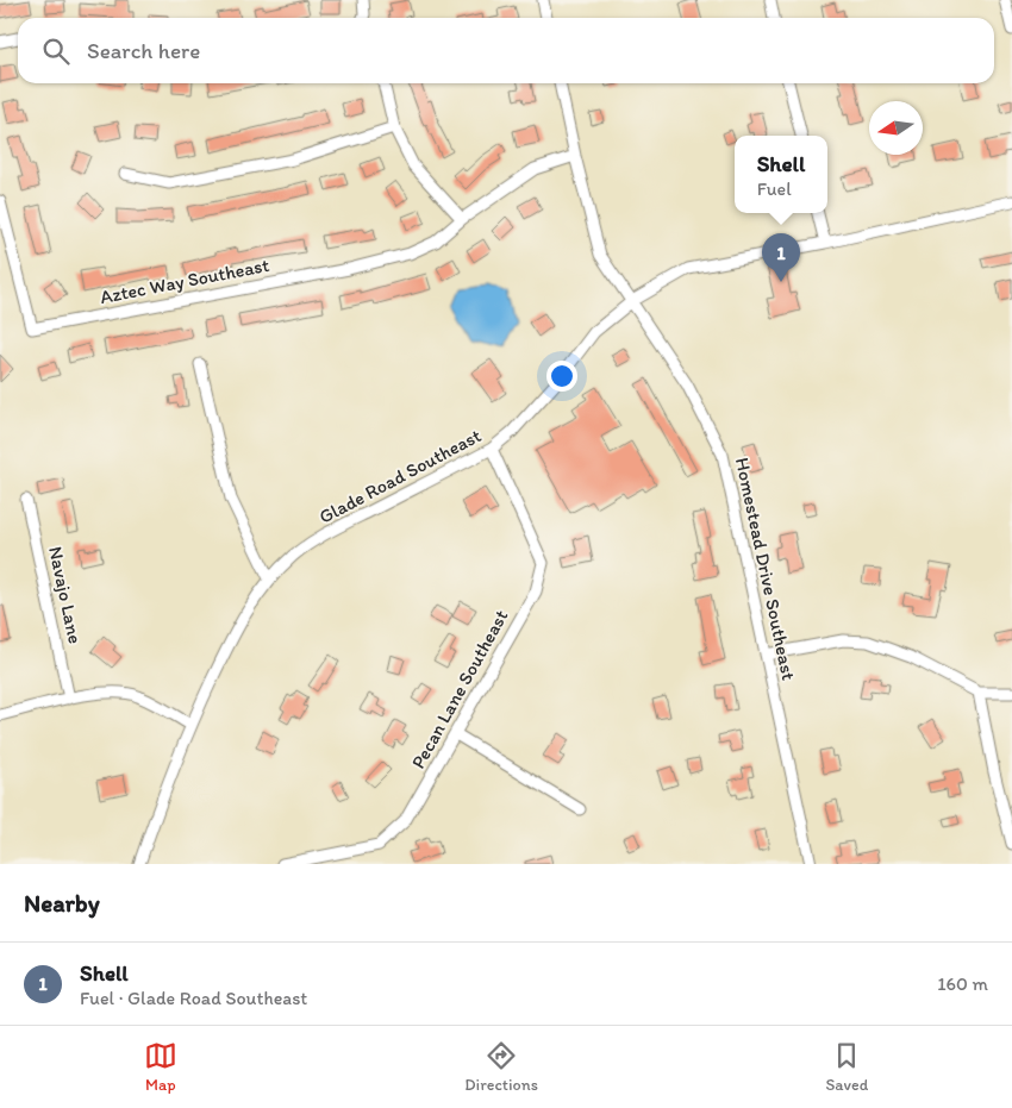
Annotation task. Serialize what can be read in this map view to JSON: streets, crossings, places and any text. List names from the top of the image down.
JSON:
{
  "streets": {
    "street": [
      "Aztec Way Southeast",
      "Glade Road Southeast",
      "Homestead Drive Southeast",
      "Navajo Lane",
      "Pecan Lane Southeast"
    ]
  },
  "crossings": [
    ["Aztec Way Southeast", "Homestead Drive Southeast"],
    ["Glade Road Southeast", "Homestead Drive Southeast"],
    ["Glade Road Southeast", "Pecan Lane Southeast"]
  ],
  "north": "left",
  "page": {
    "search": "Search here",
    "popup": ["Shell", "Fuel"],
    "pins": "1",
    "heading": "Nearby",
    "list": [
      {
        "mark": "1",
        "name": "Shell",
        "note": "Fuel · Glade Road Southeast",
        "value": "160 m"
      }
    ],
    "nav": ["Map", "Directions", "Saved"]
  }
}
